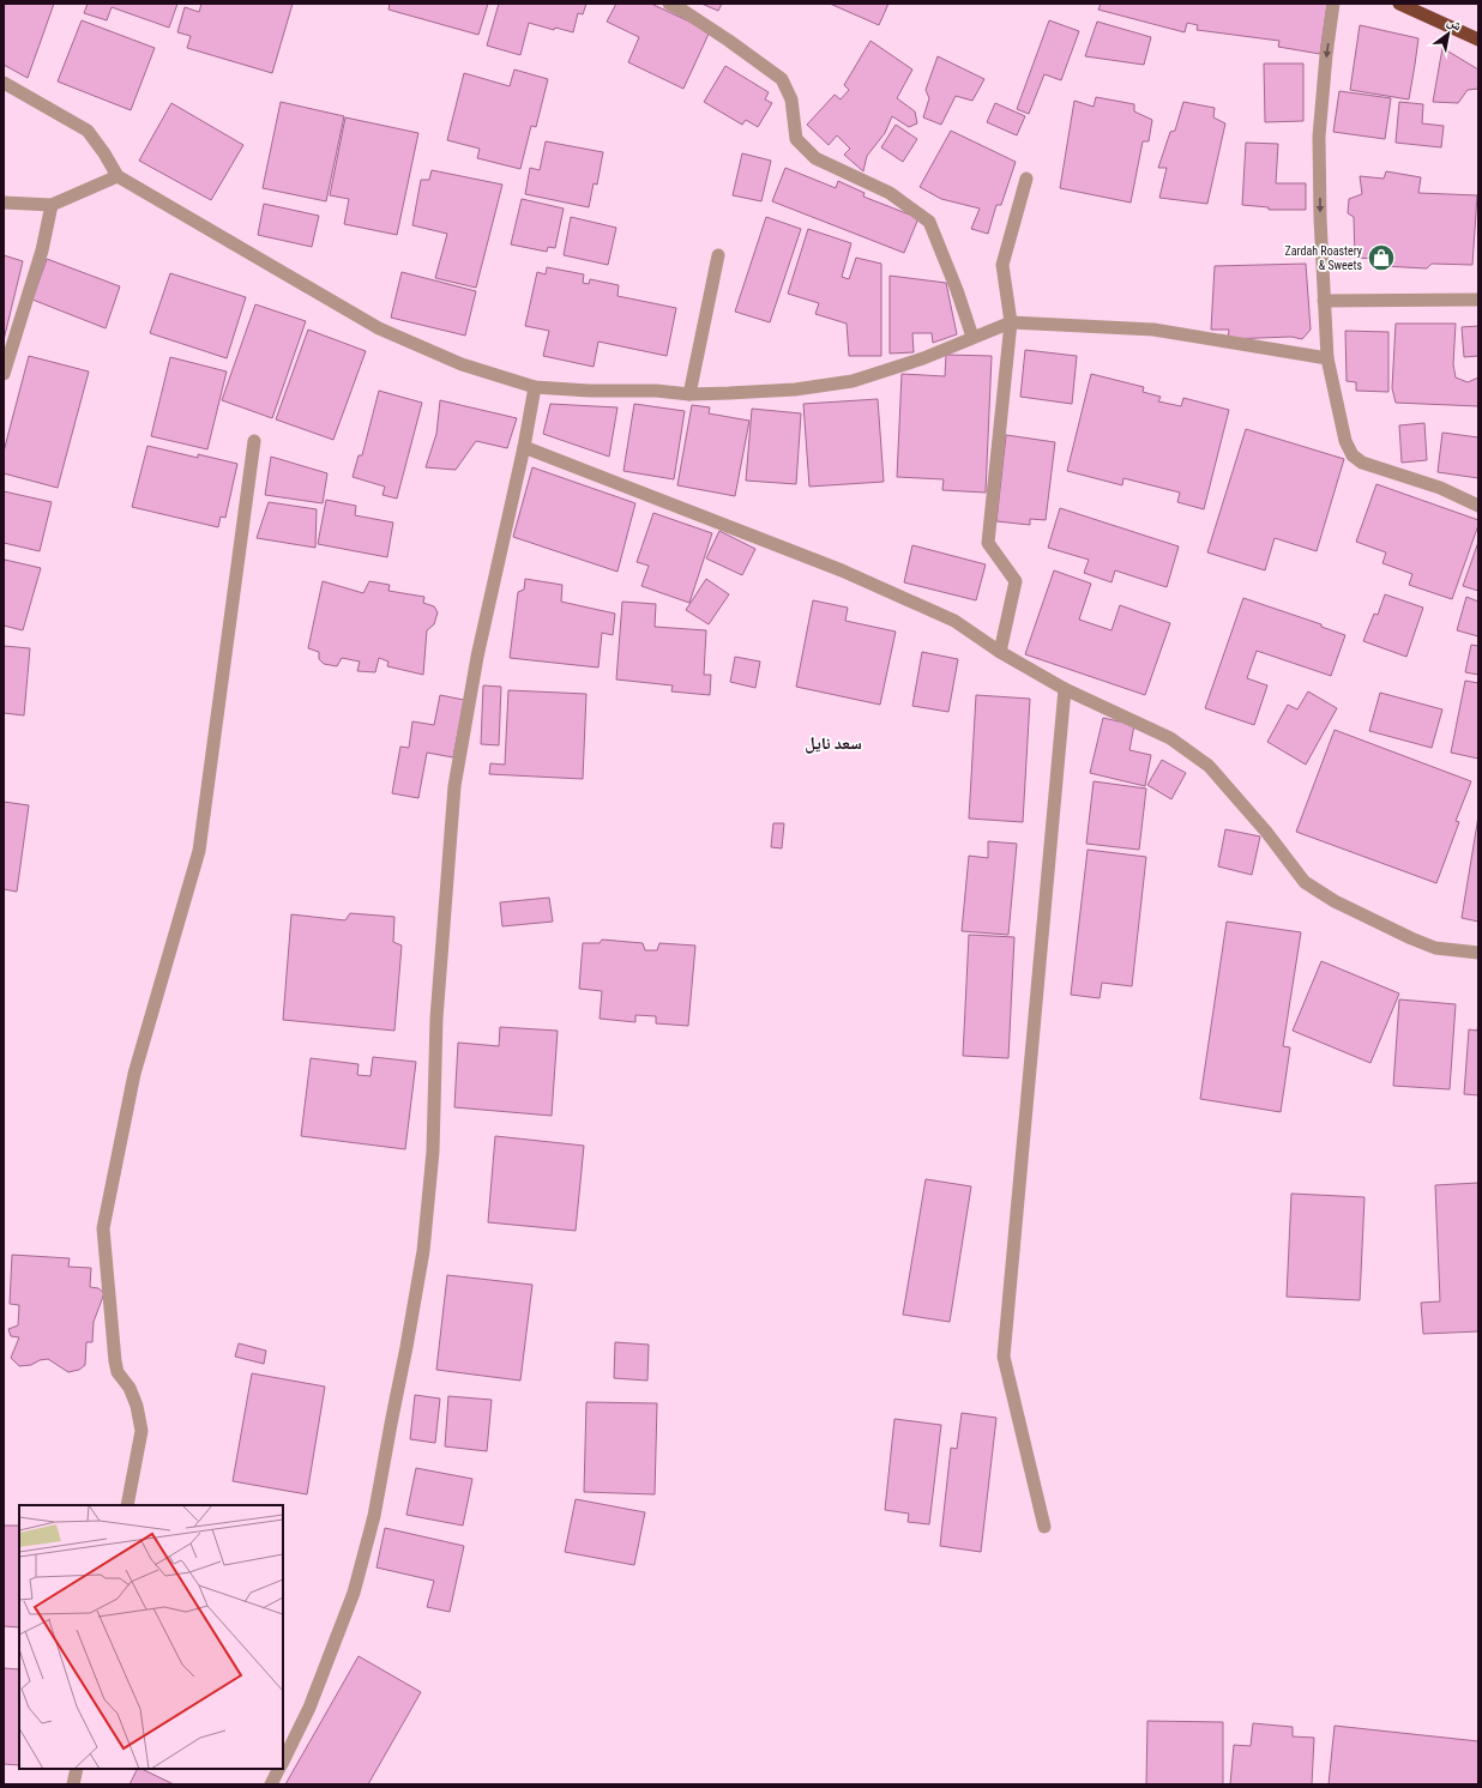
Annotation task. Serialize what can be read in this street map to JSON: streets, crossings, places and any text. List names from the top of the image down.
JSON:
{
  "districts": ["سعد نايل"],
  "places": {
    "shop": ["Zardah Roastery & Sweets"]
  },
  "north": "top right"
}
